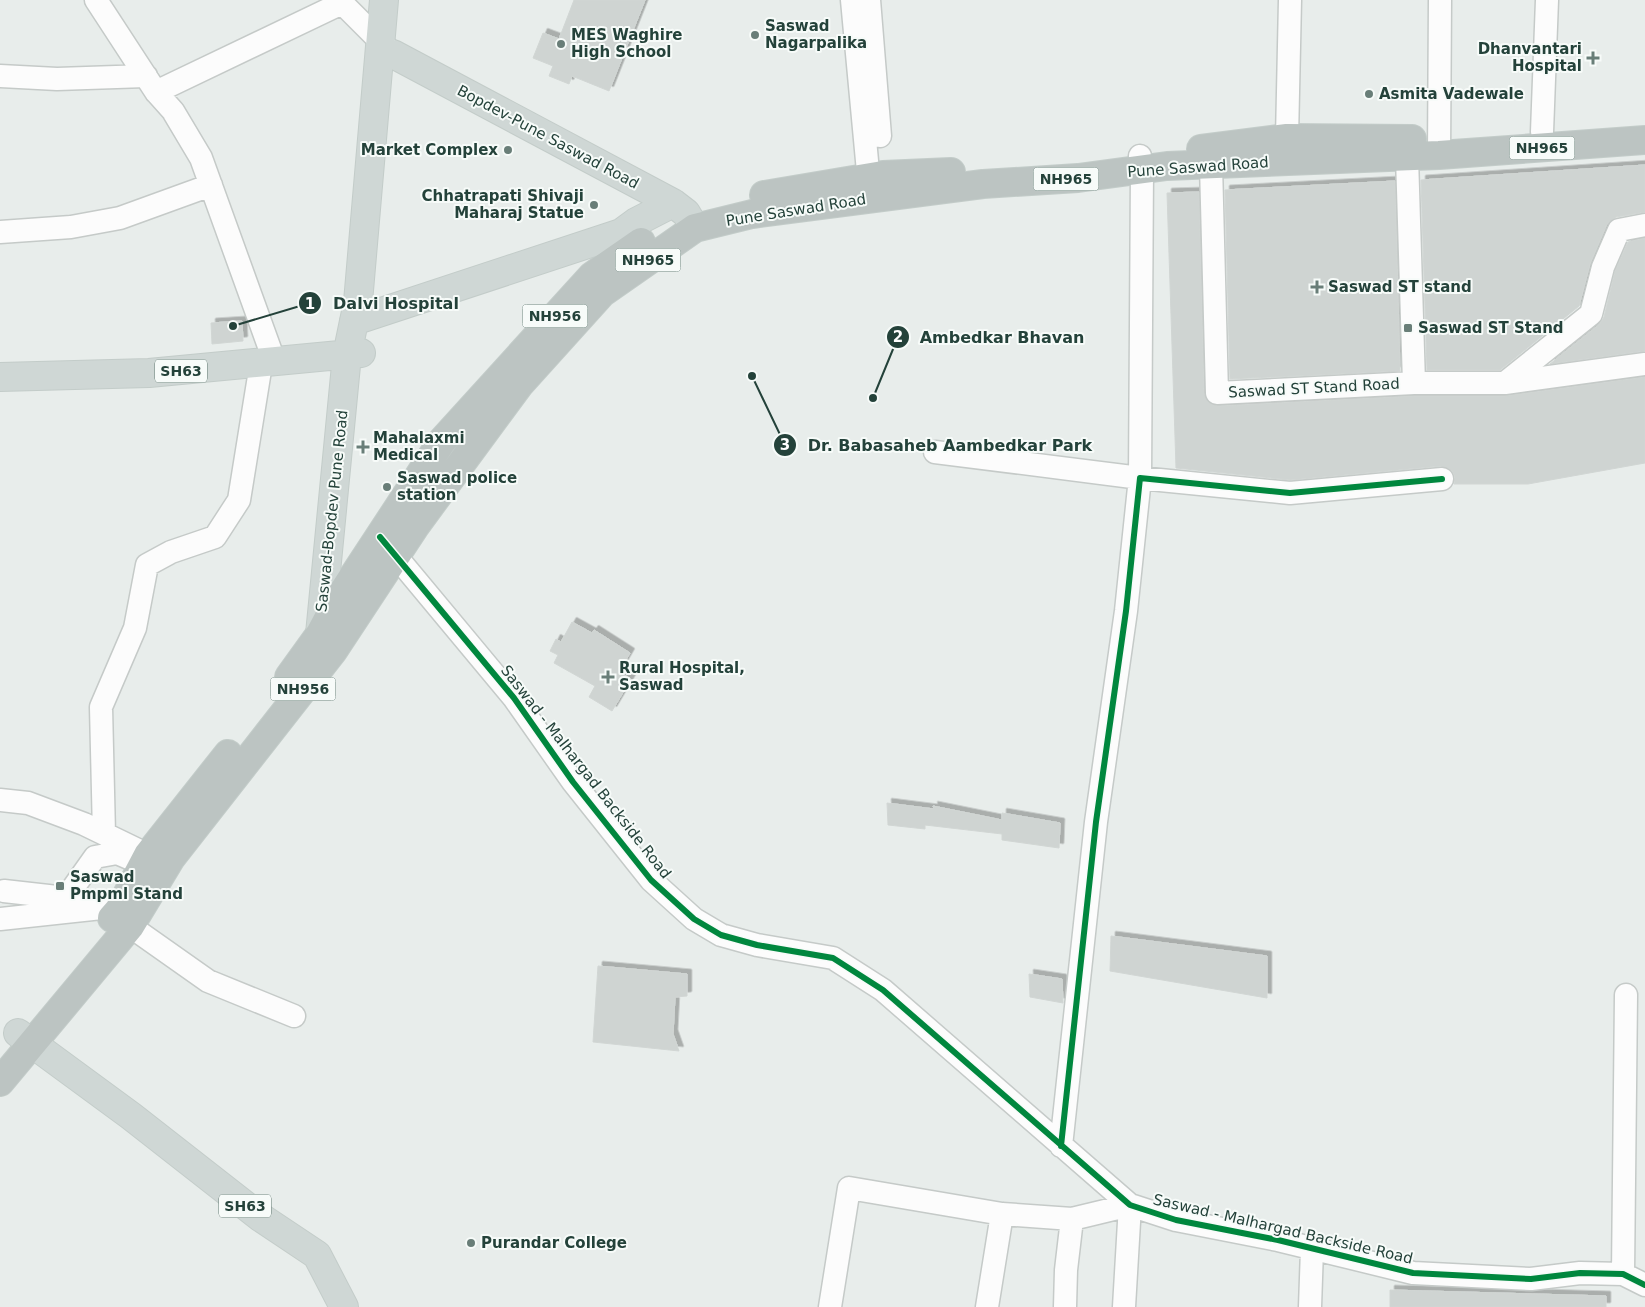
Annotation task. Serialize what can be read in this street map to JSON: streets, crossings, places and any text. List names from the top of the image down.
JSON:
{
  "streets": {
    "highway": ["NH965", "Pune Saswad Road", "NH956"],
    "main road": ["Bopdev-Pune Saswad Road", "SH63", "Saswad-Bopdev Pune Road"],
    "street": ["Saswad ST Stand Road", "Saswad - Malhargad Backside Road"]
  },
  "crossings": [
    ["Bopdev-Pune Saswad Road", "NH965"],
    ["Bopdev-Pune Saswad Road", "Pune Saswad Road"],
    ["Bopdev-Pune Saswad Road", "NH956"],
    ["NH965", "Pune Saswad Road"],
    ["NH965", "NH956"],
    ["Pune Saswad Road", "NH956"],
    ["Pune Saswad Road", "Saswad ST Stand Road"],
    ["NH956", "SH63"],
    ["NH956", "Saswad-Bopdev Pune Road"],
    ["NH956", "Saswad - Malhargad Backside Road"],
    ["SH63", "Saswad-Bopdev Pune Road"]
  ],
  "places": {
    "other": [
      "Saswad Nagarpalika",
      "MES Waghire High School",
      "Asmita Vadewale",
      "Market Complex",
      "Chhatrapati Shivaji Maharaj Statue",
      "Dalvi Hospital",
      "Dr. Babasaheb Aambedkar Park",
      "Ambedkar Bhavan",
      "Saswad police station",
      "Purandar College"
    ],
    "health": [
      "Dhanvantari Hospital",
      "Saswad ST stand",
      "Mahalaxmi Medical",
      "Rural Hospital, Saswad"
    ],
    "transit": ["Saswad ST Stand", "Saswad Pmpml Stand"]
  }
}
